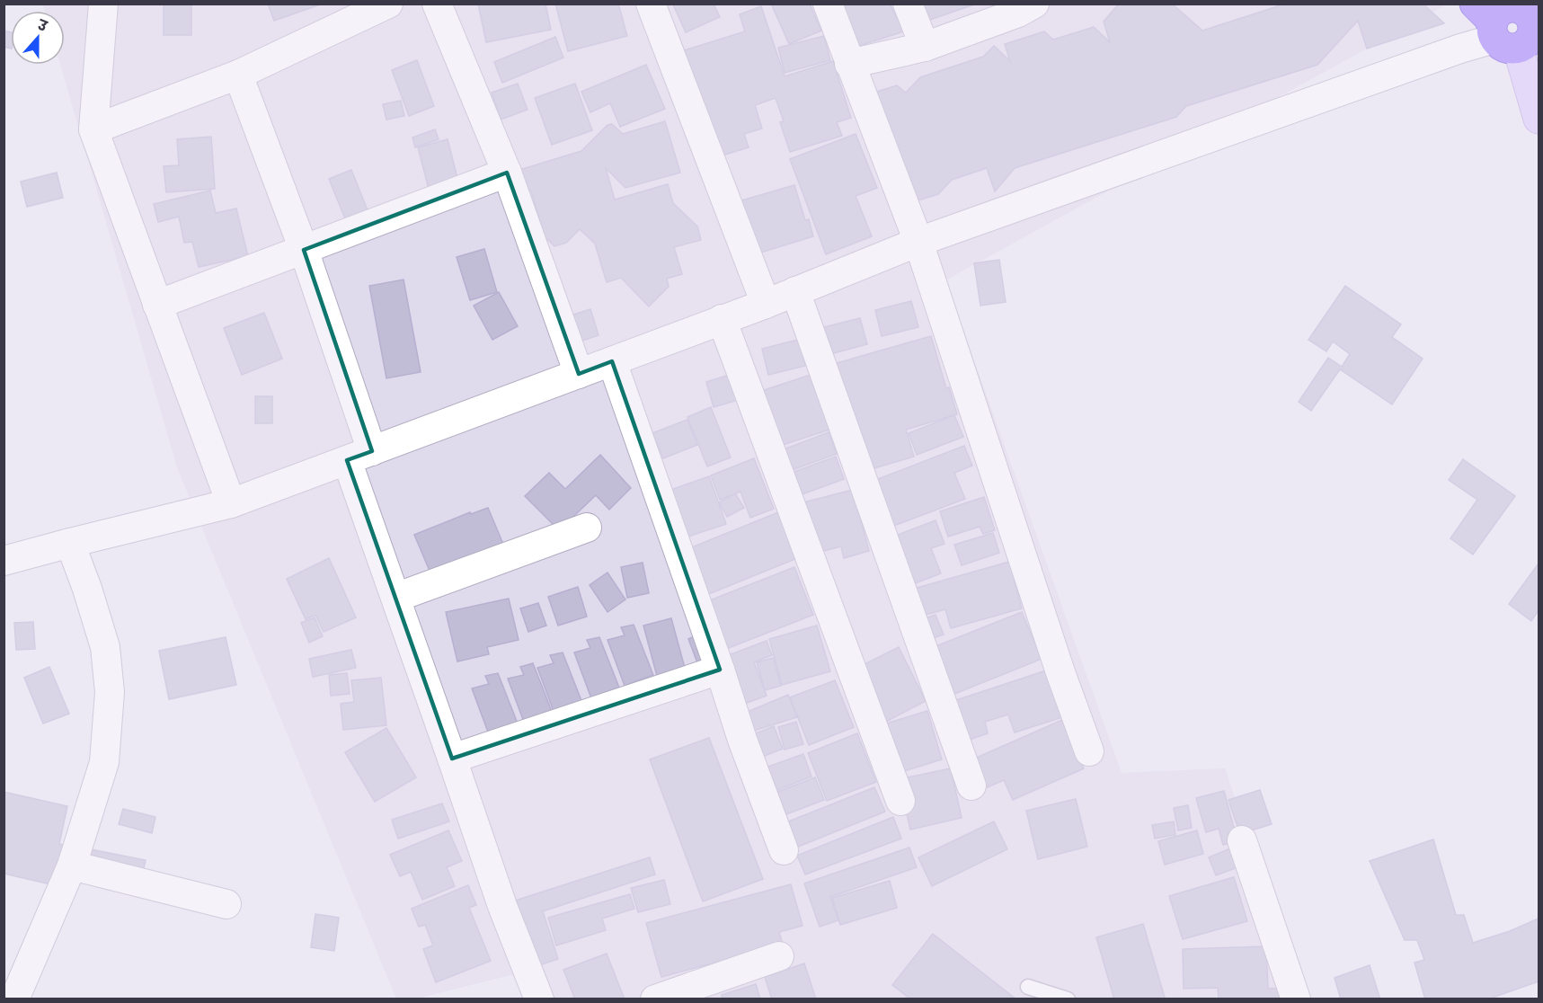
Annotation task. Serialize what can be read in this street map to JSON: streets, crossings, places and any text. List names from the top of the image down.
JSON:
{
  "north": "top"
}
